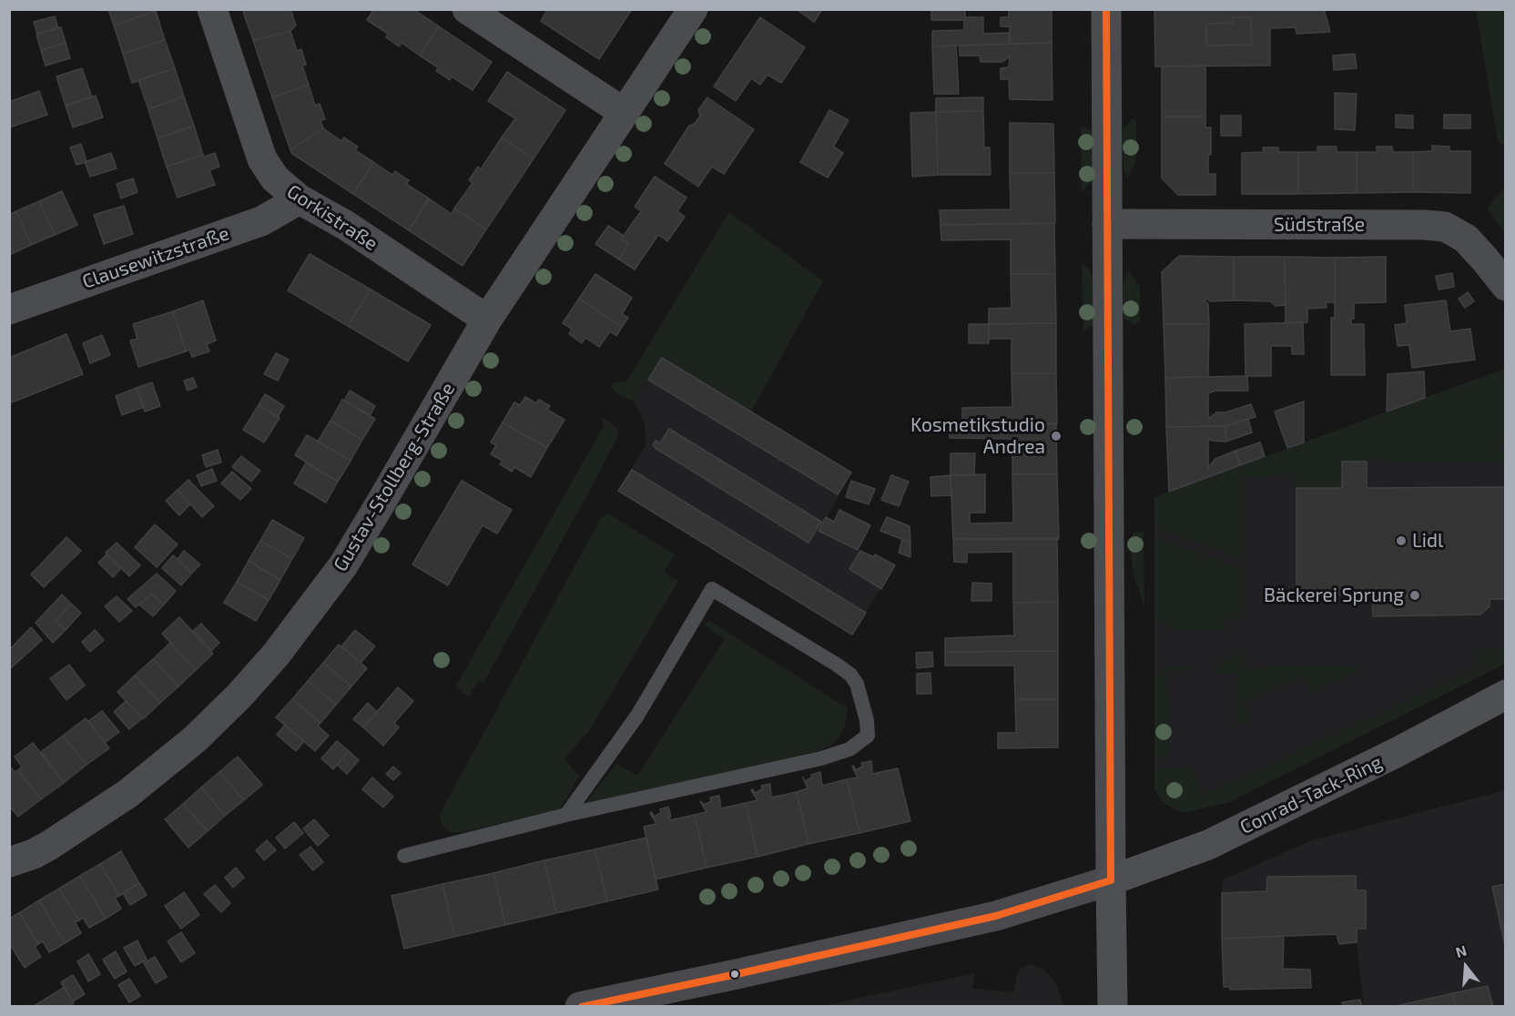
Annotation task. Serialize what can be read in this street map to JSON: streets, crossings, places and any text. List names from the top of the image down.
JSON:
{
  "streets": {
    "main road": ["Conrad-Tack-Ring"],
    "street": [
      "Gorkistraße",
      "Südstraße",
      "Clausewitzstraße",
      "Gustav-Stollberg-Straße"
    ]
  },
  "crossings": [
    ["Gorkistraße", "Clausewitzstraße"],
    ["Gorkistraße", "Gustav-Stollberg-Straße"]
  ],
  "places": ["Kosmetikstudio Andrea", "Lidl", "Bäckerei Sprung"],
  "north": "top"
}
